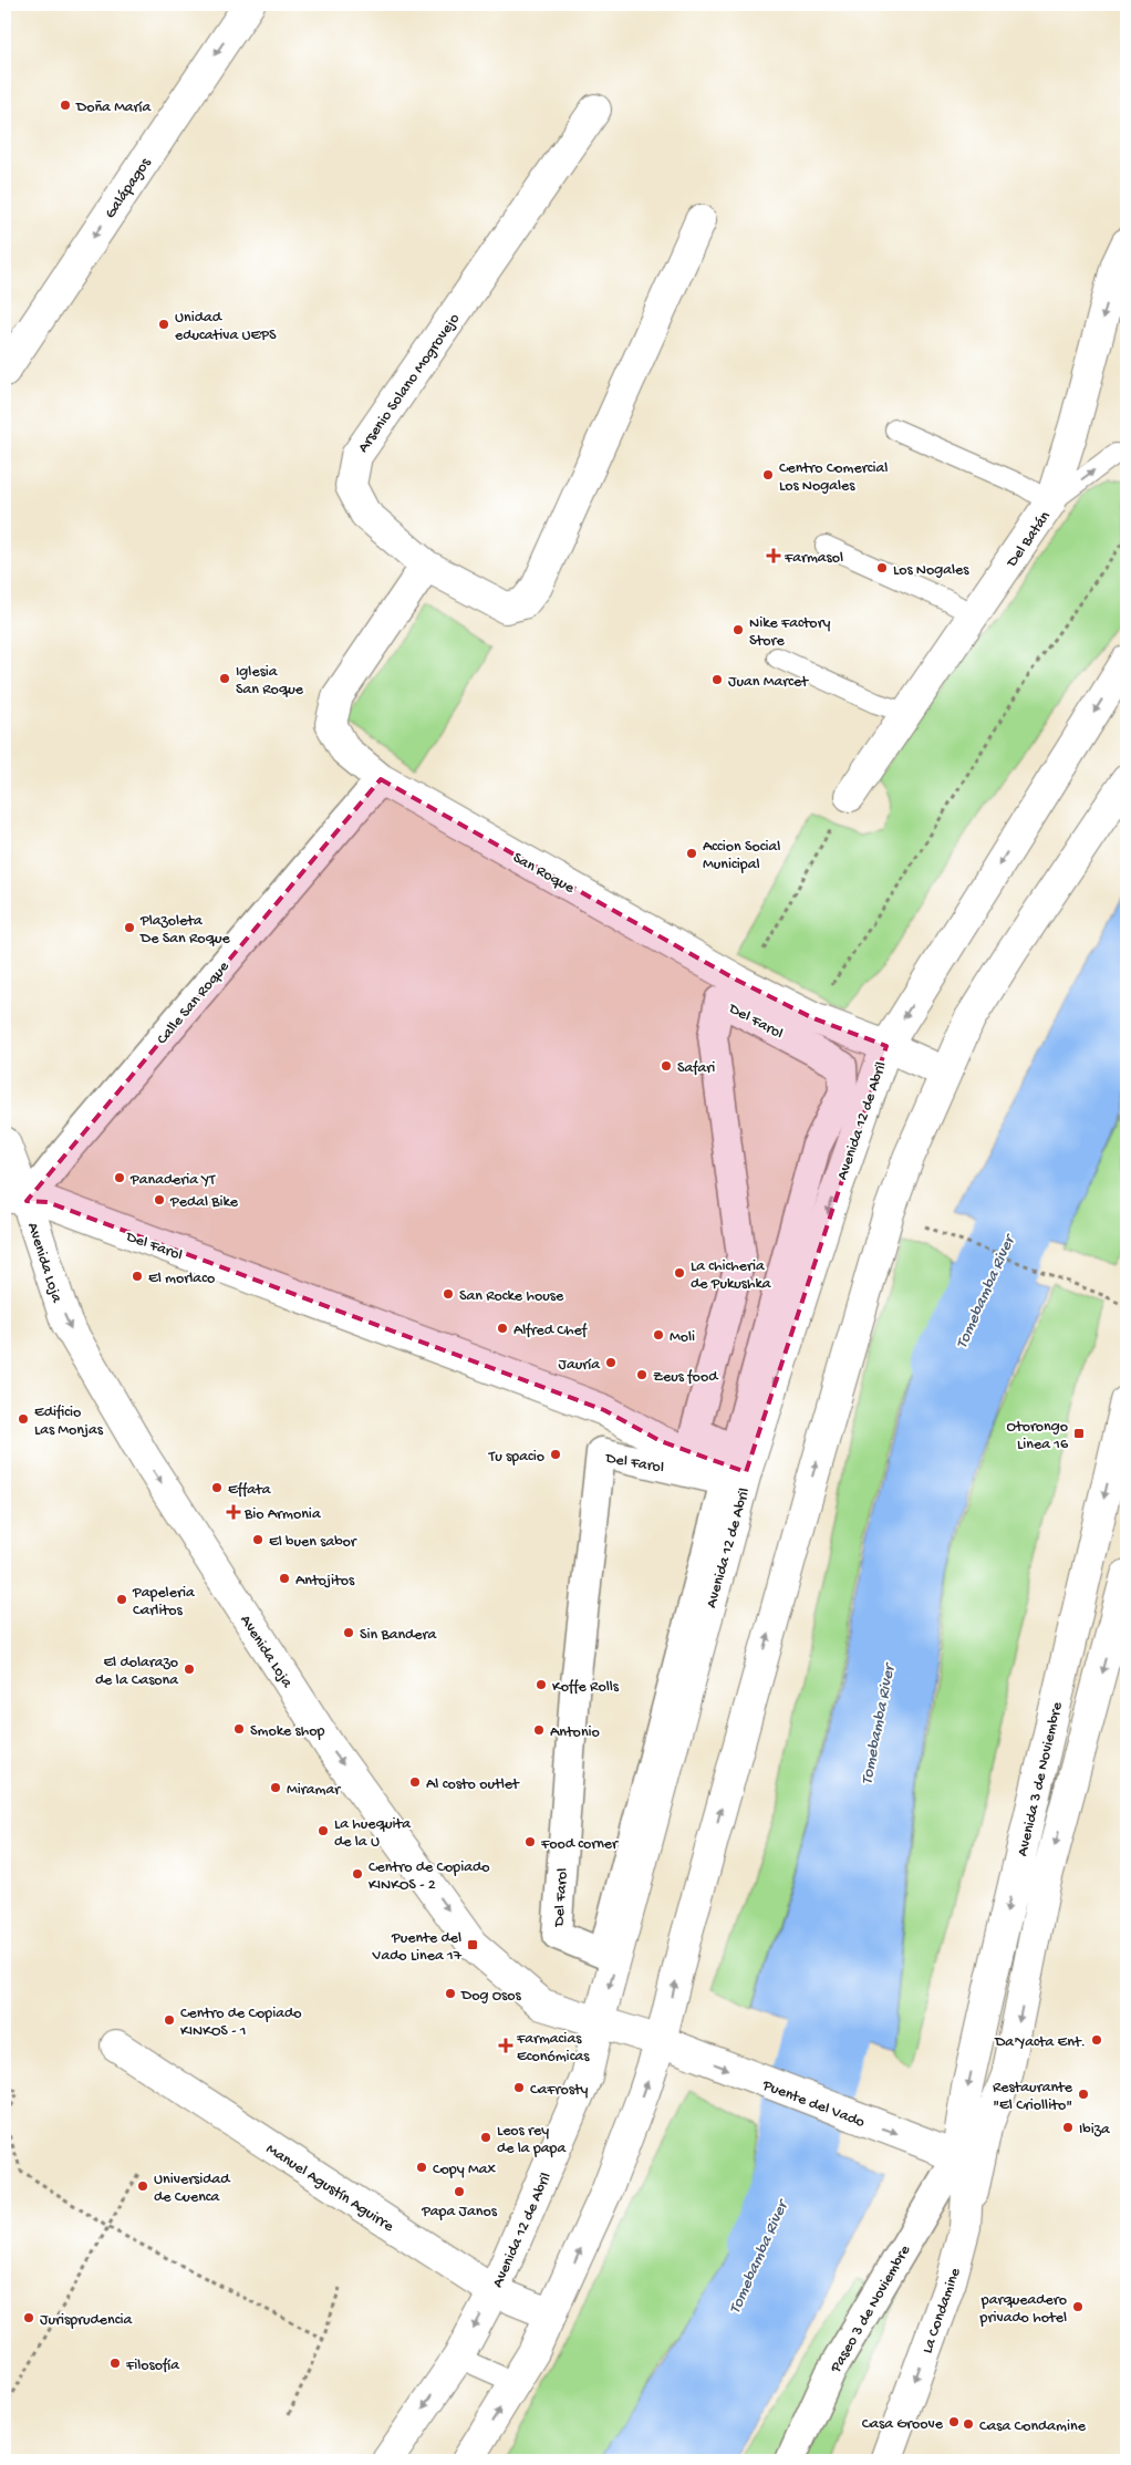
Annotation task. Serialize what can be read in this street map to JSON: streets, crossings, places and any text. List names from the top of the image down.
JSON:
{
  "streets": {
    "street": [
      "Galápagos",
      "Arsenio Solano Mogrovejo",
      "Del Batán",
      "San Roque",
      "Calle San Roque",
      "Del Farol",
      "Avenida 12 de Abril",
      "Avenida Loja",
      "Avenida 3 de Noviembre",
      "Puente del Vado",
      "Manuel Agustín Aguirre",
      "Paseo 3 de Noviembre",
      "La Condamine"
    ]
  },
  "crossings": [
    ["Arsenio Solano Mogrovejo", "San Roque"],
    ["San Roque", "Calle San Roque"],
    ["San Roque", "Avenida 12 de Abril"],
    ["Calle San Roque", "Del Farol"],
    ["Calle San Roque", "Avenida Loja"],
    ["Del Farol", "Avenida 12 de Abril"],
    ["Del Farol", "Avenida Loja"],
    ["Avenida 12 de Abril", "Avenida Loja"],
    ["Avenida 12 de Abril", "Manuel Agustín Aguirre"],
    ["Avenida Loja", "Puente del Vado"],
    ["Avenida 3 de Noviembre", "Puente del Vado"],
    ["Avenida 3 de Noviembre", "Paseo 3 de Noviembre"],
    ["Avenida 3 de Noviembre", "La Condamine"],
    ["Puente del Vado", "Paseo 3 de Noviembre"],
    ["Puente del Vado", "La Condamine"],
    ["Paseo 3 de Noviembre", "La Condamine"]
  ],
  "one_way": [
    "Galápagos",
    "Del Batán",
    "Avenida Loja",
    "Avenida 3 de Noviembre",
    "Puente del Vado",
    "La Condamine"
  ],
  "water": ["Tomebamba River"],
  "places": {
    "other": [
      "Doña María",
      "Unidad educativa UEPS",
      "Centro Comercial Los Nogales",
      "Los Nogales",
      "Nike Factory Store",
      "Iglesia San Roque",
      "Juan Marcet",
      "Accion Social Municipal",
      "Plazoleta De San Roque",
      "Safari",
      "Panaderia YT",
      "Pedal Bike",
      "La chicheria de Pukushka",
      "El morlaco",
      "San Rocke house",
      "Alfred Chef",
      "Moli",
      "Jauría",
      "Zeus food",
      "Edificio Las Monjas",
      "Tu spacio",
      "Effata",
      "El buen sabor",
      "Antojitos",
      "Papeleria Carlitos",
      "Sin Bandera",
      "El dolarazo de la Casona",
      "Koffe Rolls",
      "Smoke shop",
      "Antonio",
      "Al costo outlet",
      "Miramar",
      "La huequita de la U",
      "Food corner",
      "Centro de Copiado KINKOS - 2",
      "Dog Osos",
      "Centro de Copiado KINKOS - 1",
      "Da'Yacta Ent.",
      "CaFrosty",
      "Restaurante \"El Criollito\"",
      "Ibiza",
      "Leos rey de la papa",
      "Copy Max",
      "Universidad de Cuenca",
      "Papa Janos",
      "parqueadero privado hotel",
      "Jurisprudencia",
      "Filosofía",
      "Casa Groove",
      "Casa Condamine"
    ],
    "health": ["Farmasol", "Bio Armonia", "Farmacias Económicas"],
    "transit": ["Otorongo Linea 16", "Puente del Vado Linea 17"]
  }
}
